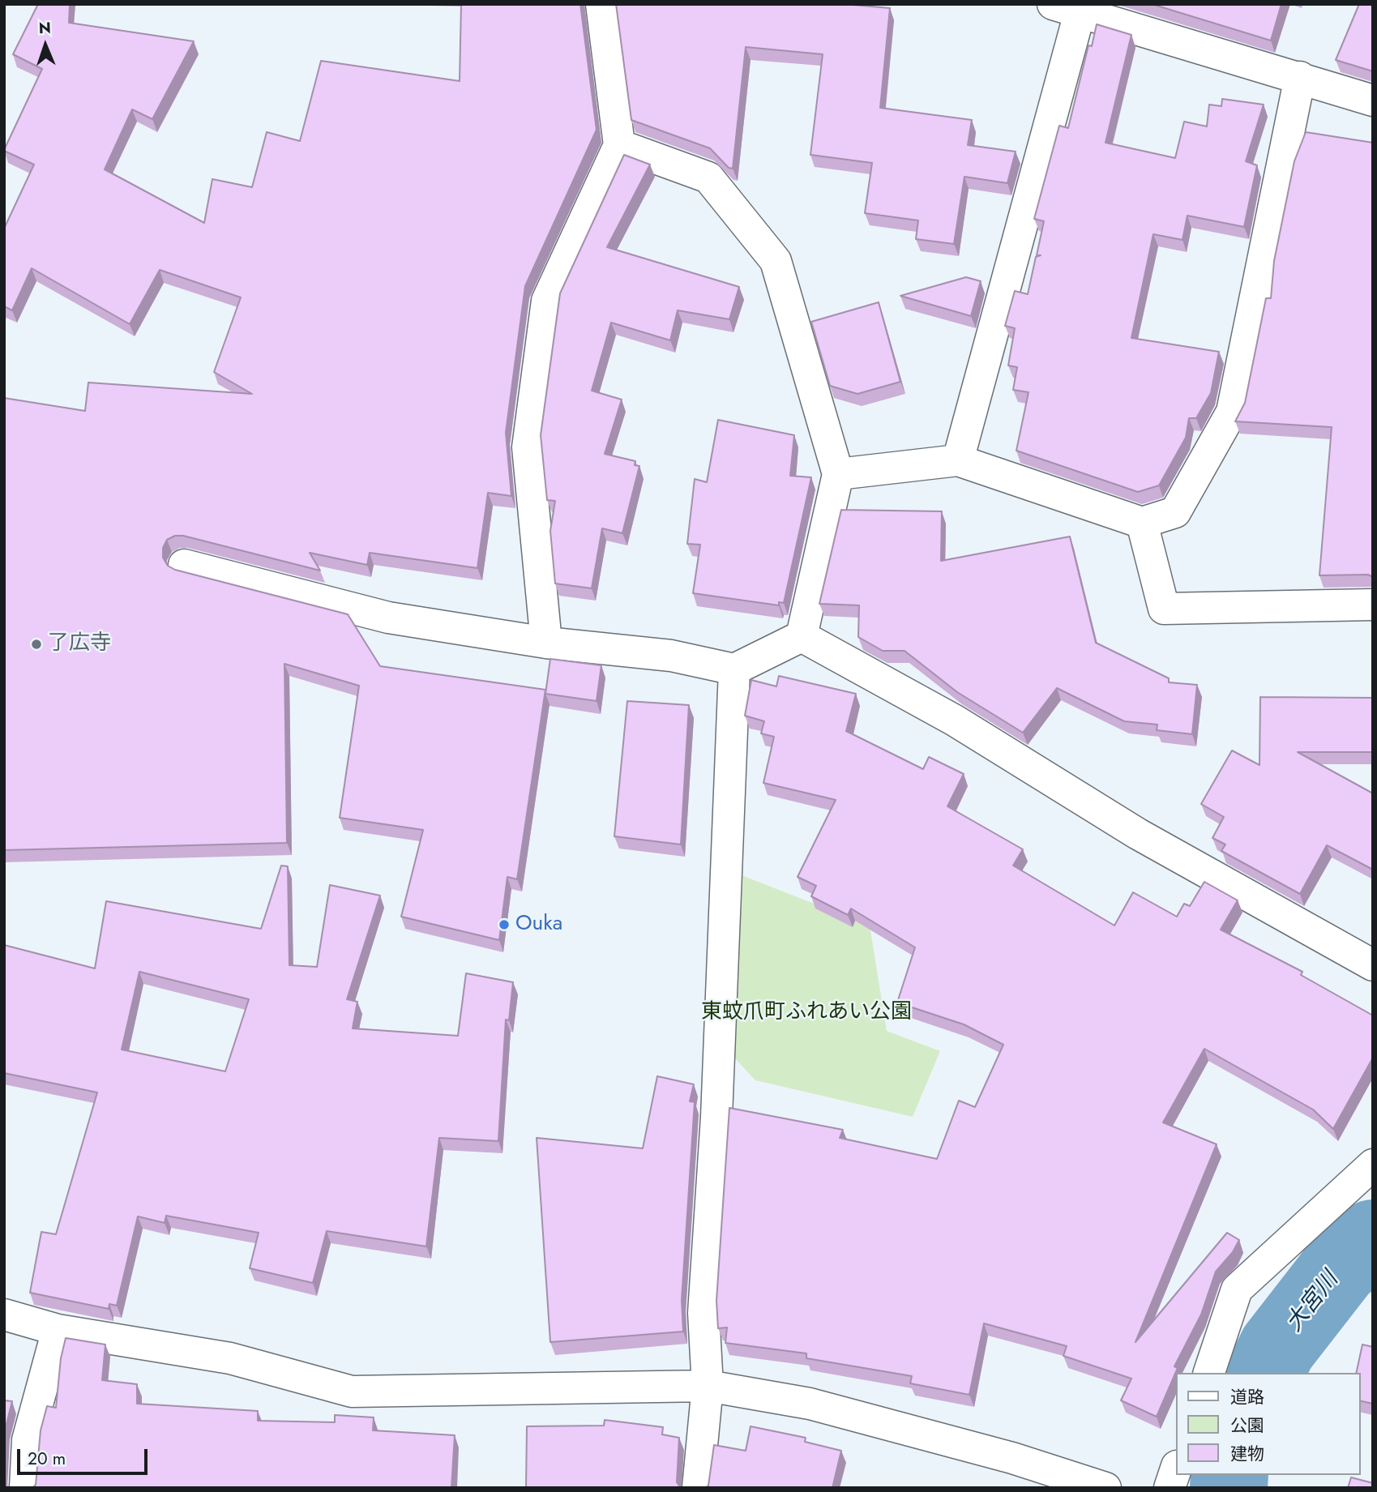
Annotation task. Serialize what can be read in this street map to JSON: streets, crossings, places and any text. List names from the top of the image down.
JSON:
{
  "water": ["大宮川"],
  "parks": ["東蚊爪町ふれあい公園"],
  "places": ["了広寺", "Ouka"],
  "legend": ["道路", "公園", "建物"],
  "scale_bar": "20 m",
  "north": "top"
}
